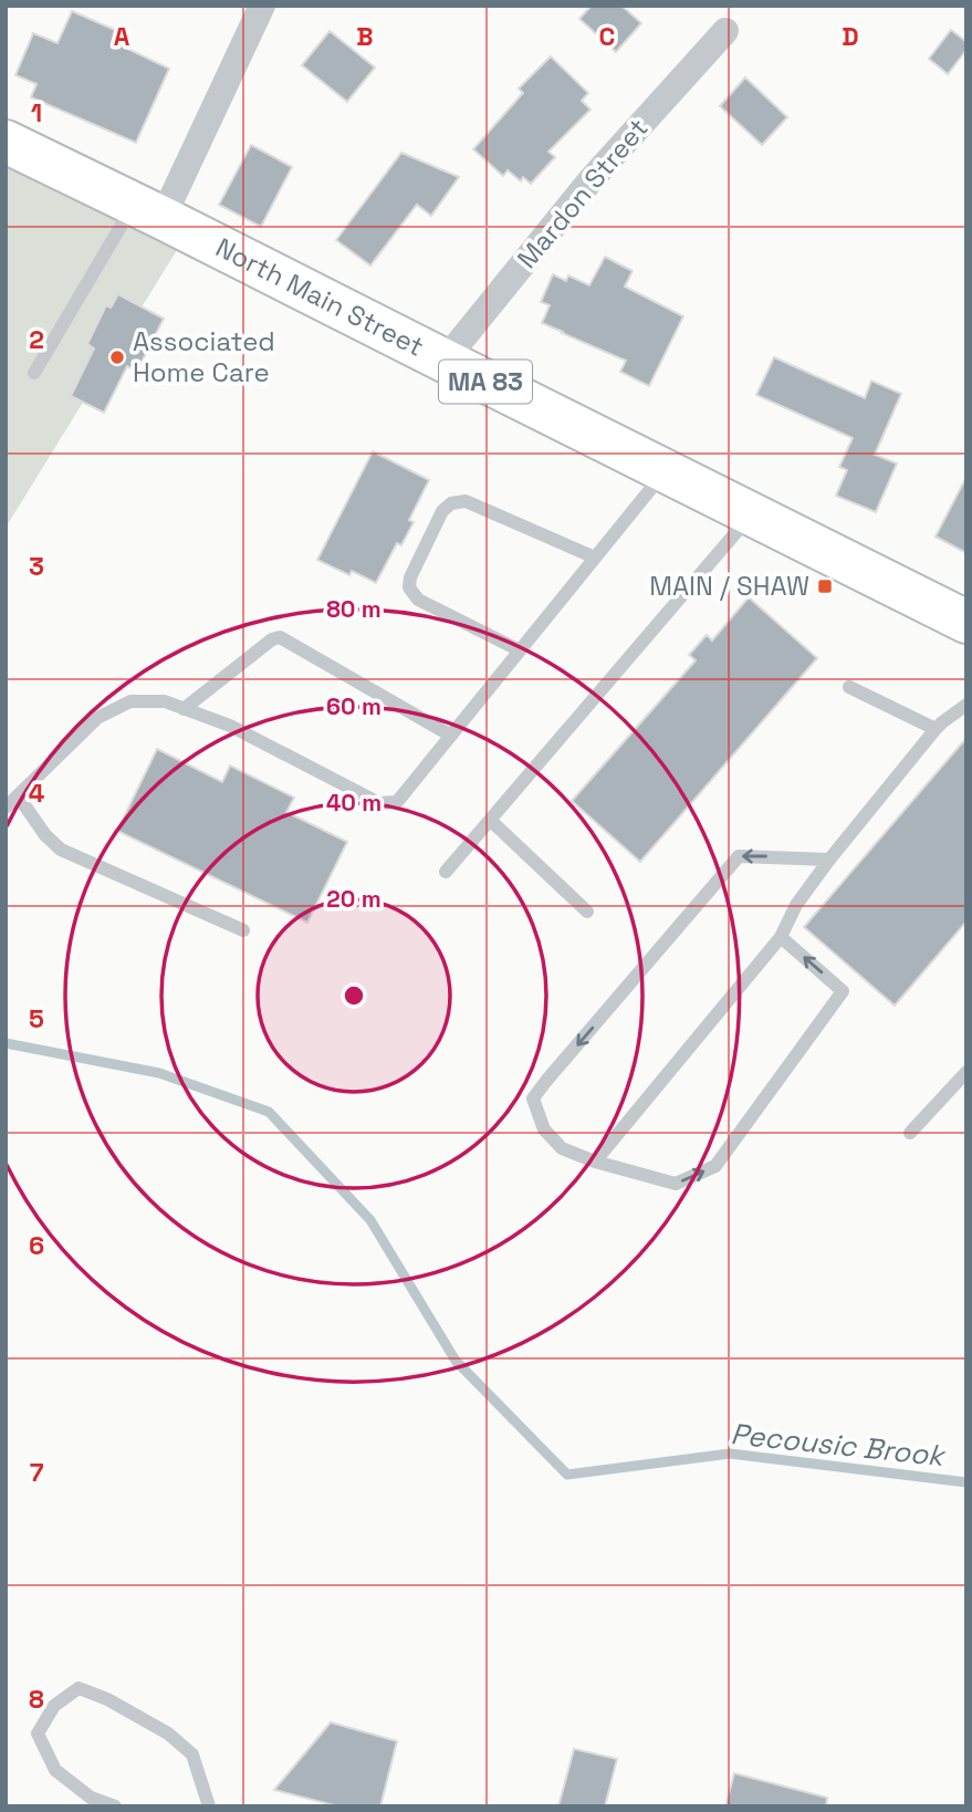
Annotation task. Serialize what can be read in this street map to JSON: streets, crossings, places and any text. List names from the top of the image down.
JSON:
{
  "streets": {
    "main road": ["North Main Street", "MA 83"],
    "street": ["Mardon Street"]
  },
  "crossings": [
    ["Mardon Street", "North Main Street"]
  ],
  "water": ["Pecousic Brook"],
  "places": {
    "other": ["Associated Home Care"],
    "transit": ["MAIN / SHAW"]
  },
  "grid": {
    "columns": [
      "A",
      "B",
      "C",
      "D"
    ],
    "rows": [
      "1",
      "2",
      "3",
      "4",
      "5",
      "6",
      "7",
      "8"
    ]
  },
  "rings": [
    "80 m",
    "60 m",
    "40 m",
    "20 m"
  ]
}
